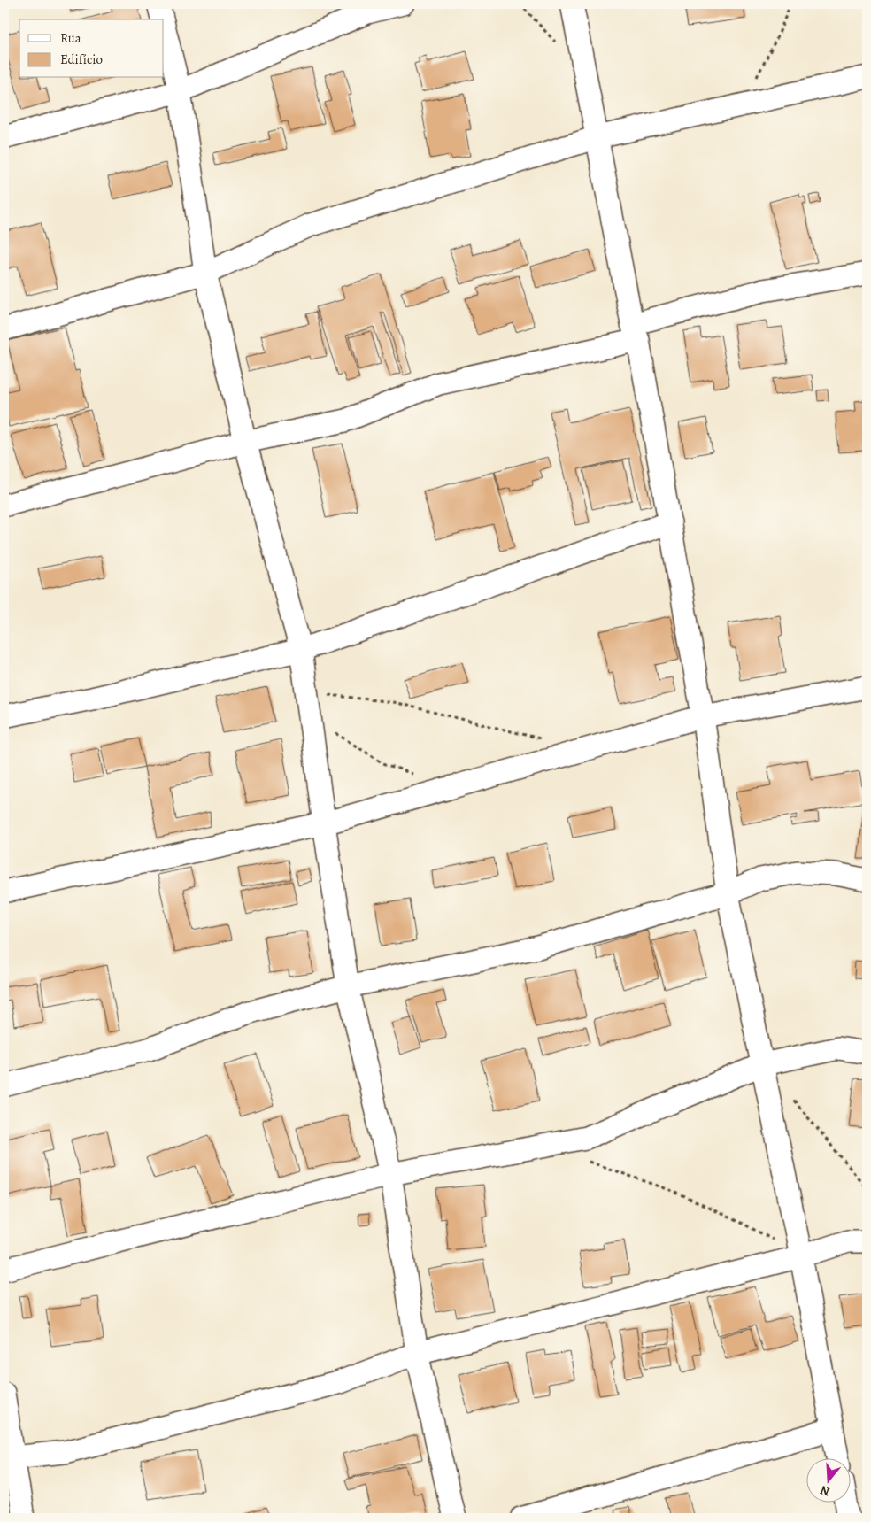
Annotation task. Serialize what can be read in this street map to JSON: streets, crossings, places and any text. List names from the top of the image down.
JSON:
{
  "legend": ["Rua", "Edifício"],
  "north": "bottom"
}
